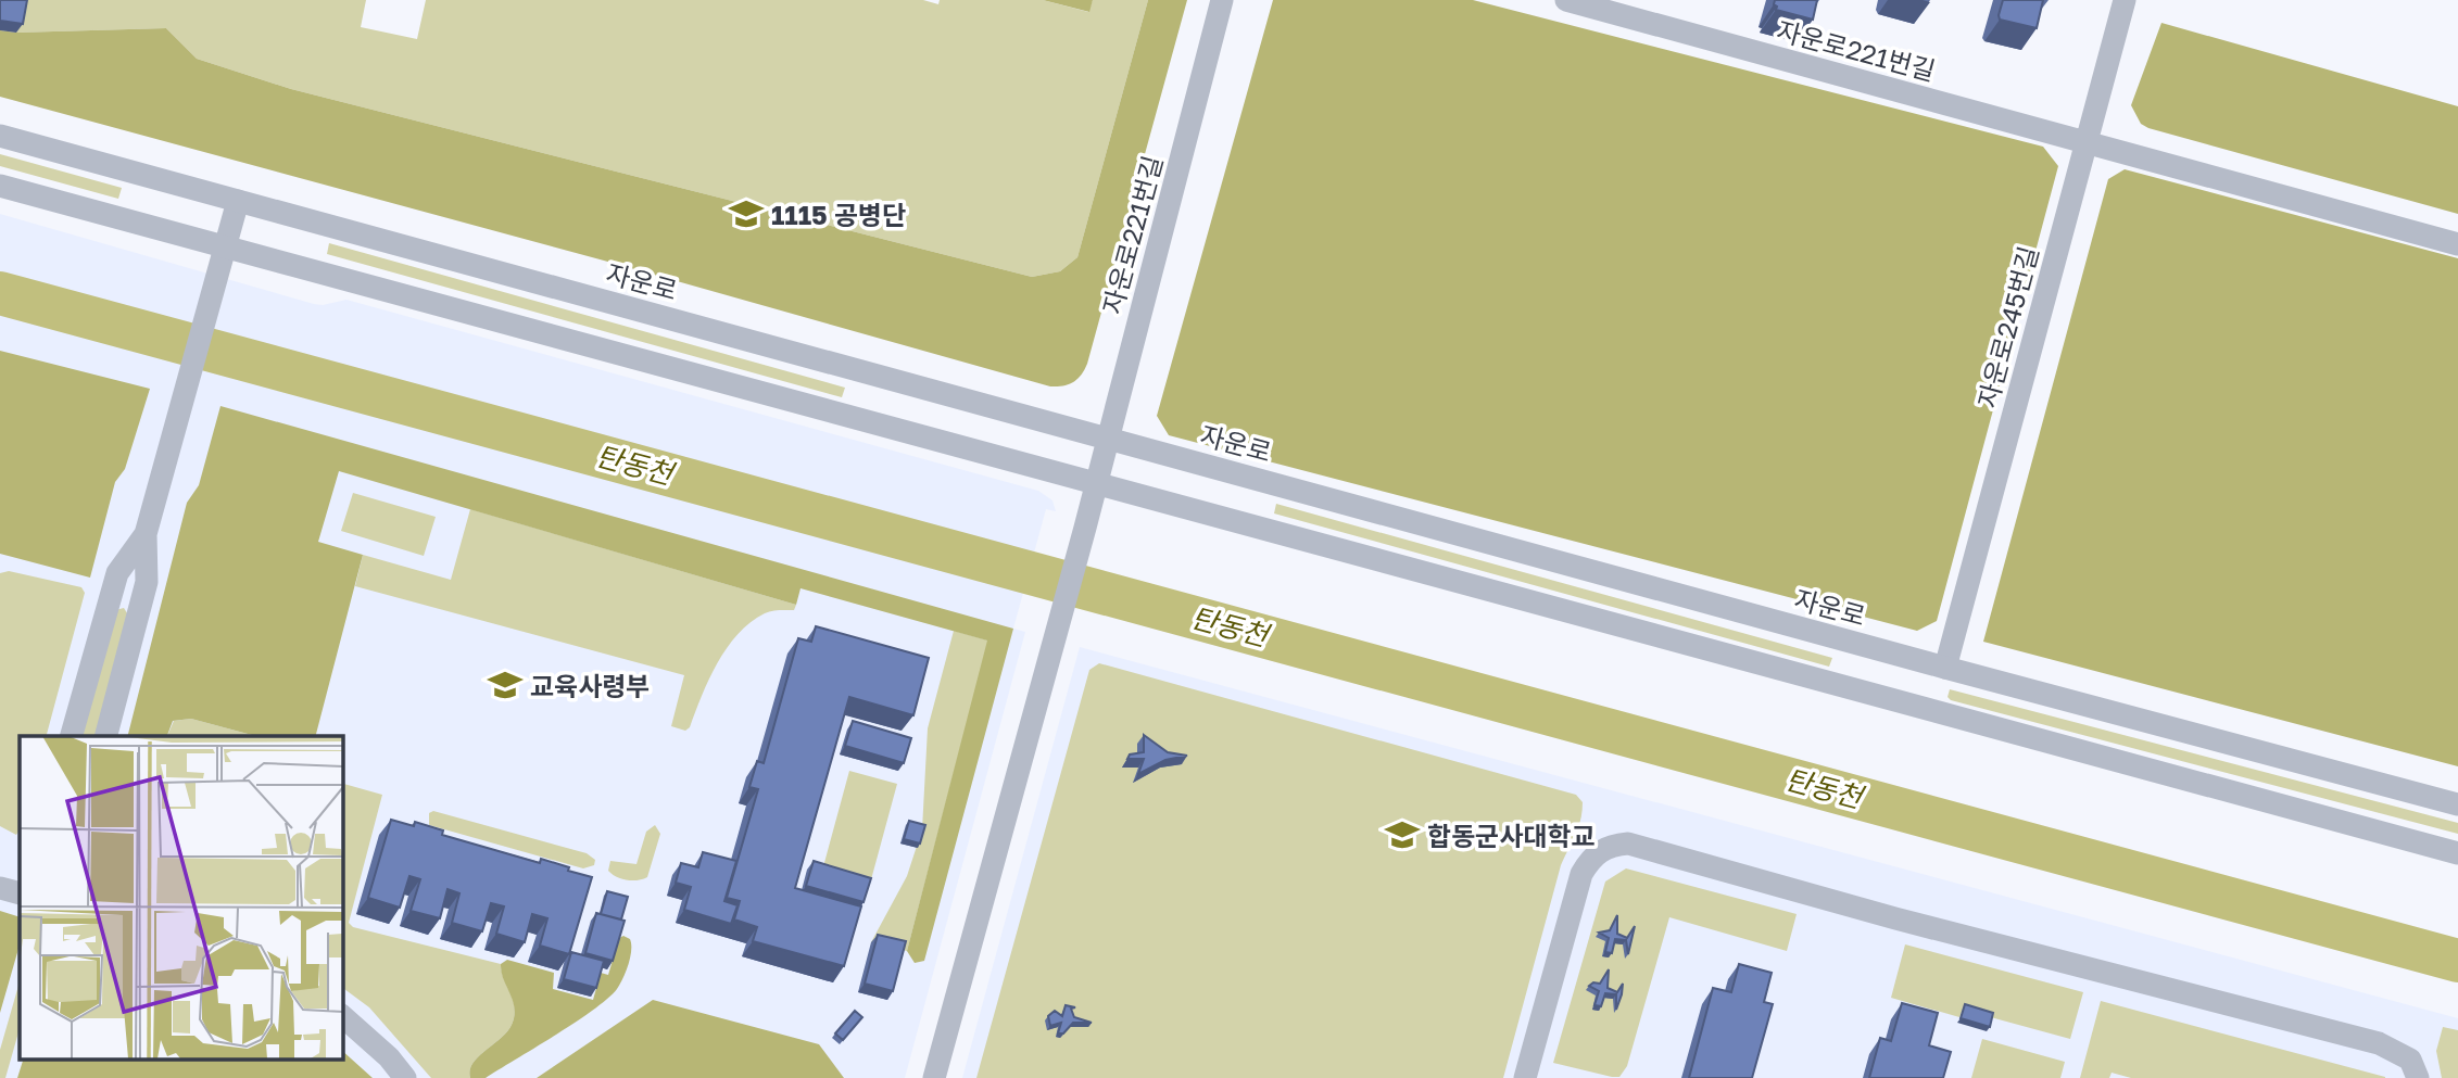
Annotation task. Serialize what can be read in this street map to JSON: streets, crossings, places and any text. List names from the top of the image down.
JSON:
{
  "streets": {
    "street": ["자운로221번길", "자운로", "자운로245번길"]
  },
  "crossings": [
    ["자운로221번길", "자운로"],
    ["자운로221번길", "자운로245번길"],
    ["자운로", "자운로245번길"]
  ],
  "water": ["탄동천"],
  "places": {
    "school or university": ["1115 공병단", "교육사령부", "합동군사대학교"]
  }
}
